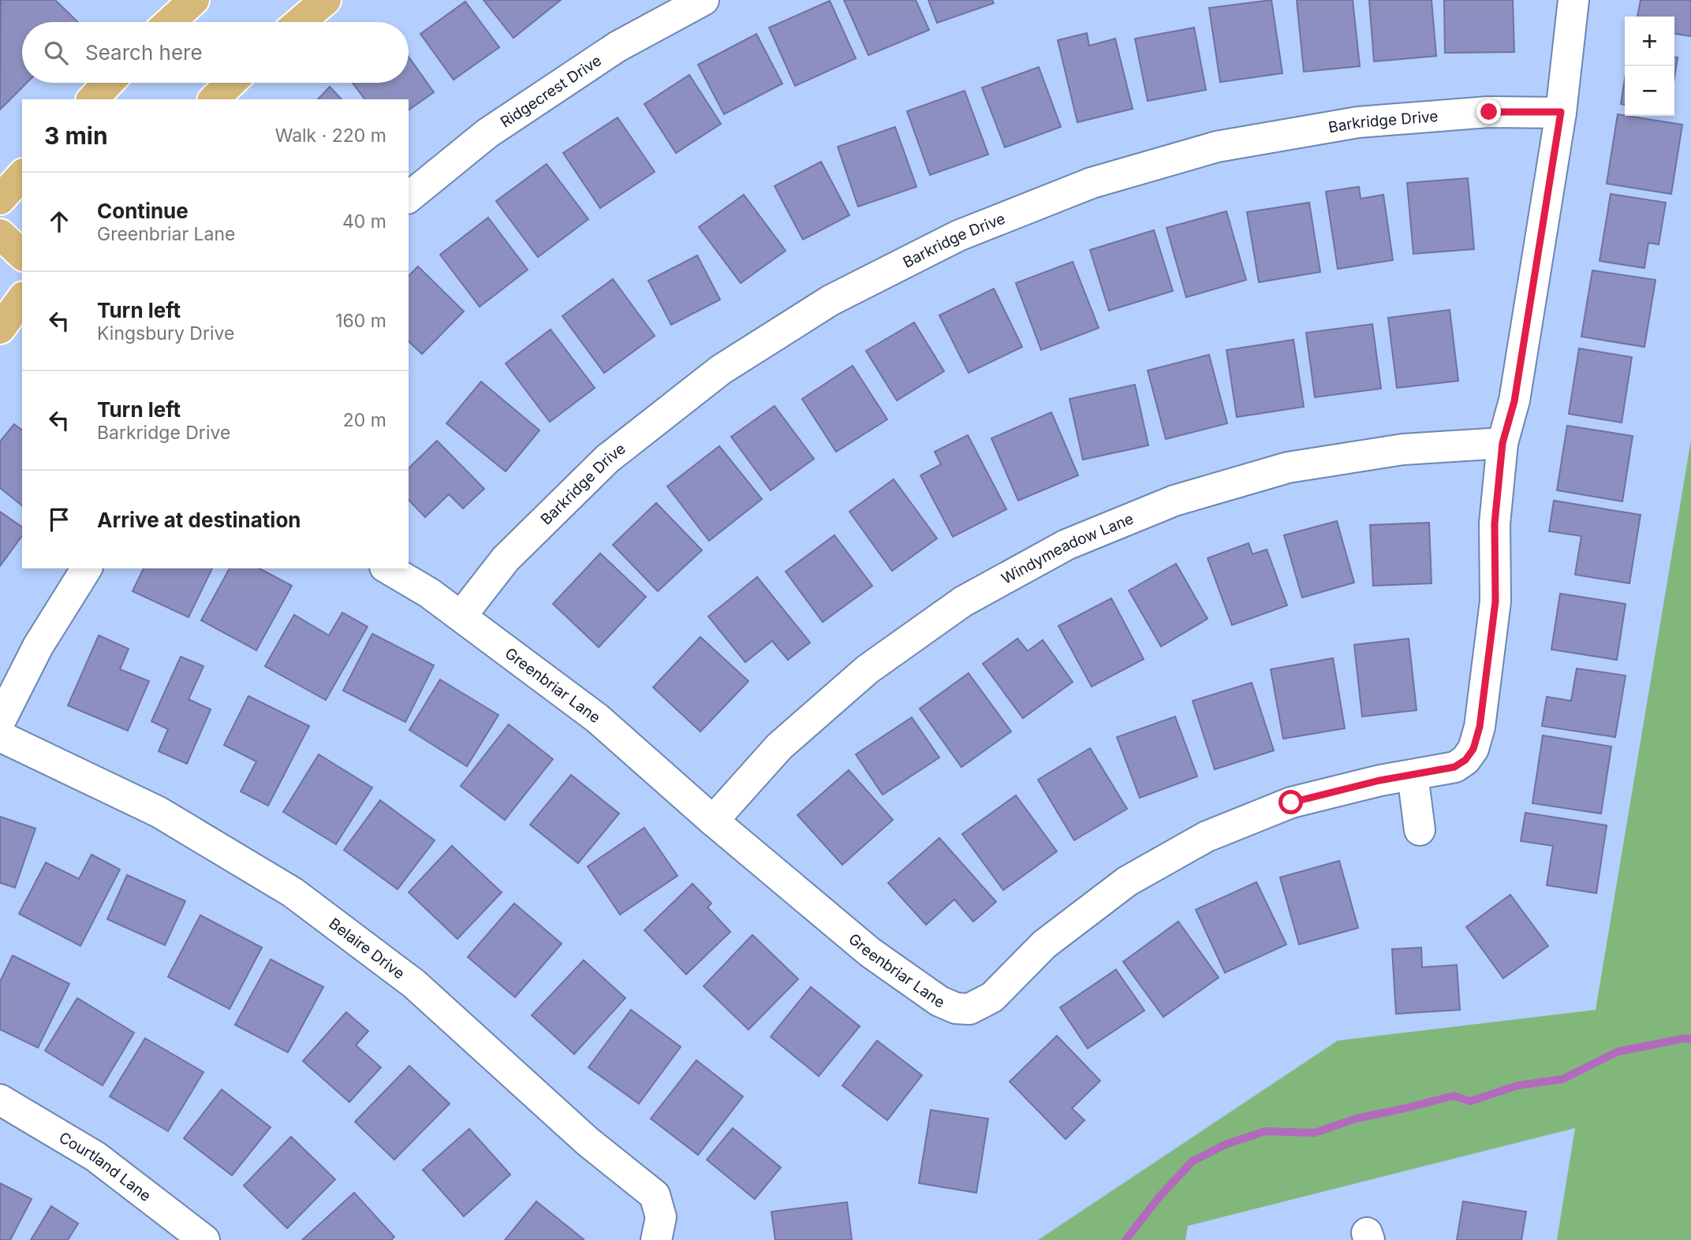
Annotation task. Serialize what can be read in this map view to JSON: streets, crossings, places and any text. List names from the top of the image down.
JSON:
{
  "streets": {
    "street": [
      "Ridgecrest Drive",
      "Barkridge Drive",
      "Windymeadow Lane",
      "Greenbriar Lane",
      "Belaire Drive",
      "Courtland Lane"
    ]
  },
  "crossings": [
    ["Barkridge Drive", "Greenbriar Lane"],
    ["Windymeadow Lane", "Greenbriar Lane"]
  ],
  "page": {
    "map_buttons": ["+", "−"],
    "search": "Search here",
    "heading": ["3 min", "Walk · 220 m"],
    "list": [
      ["Continue", "Greenbriar Lane", "40 m"],
      ["Turn left", "Kingsbury Drive", "160 m"],
      ["Turn left", "Barkridge Drive", "20 m"],
      "Arrive at destination"
    ]
  }
}
